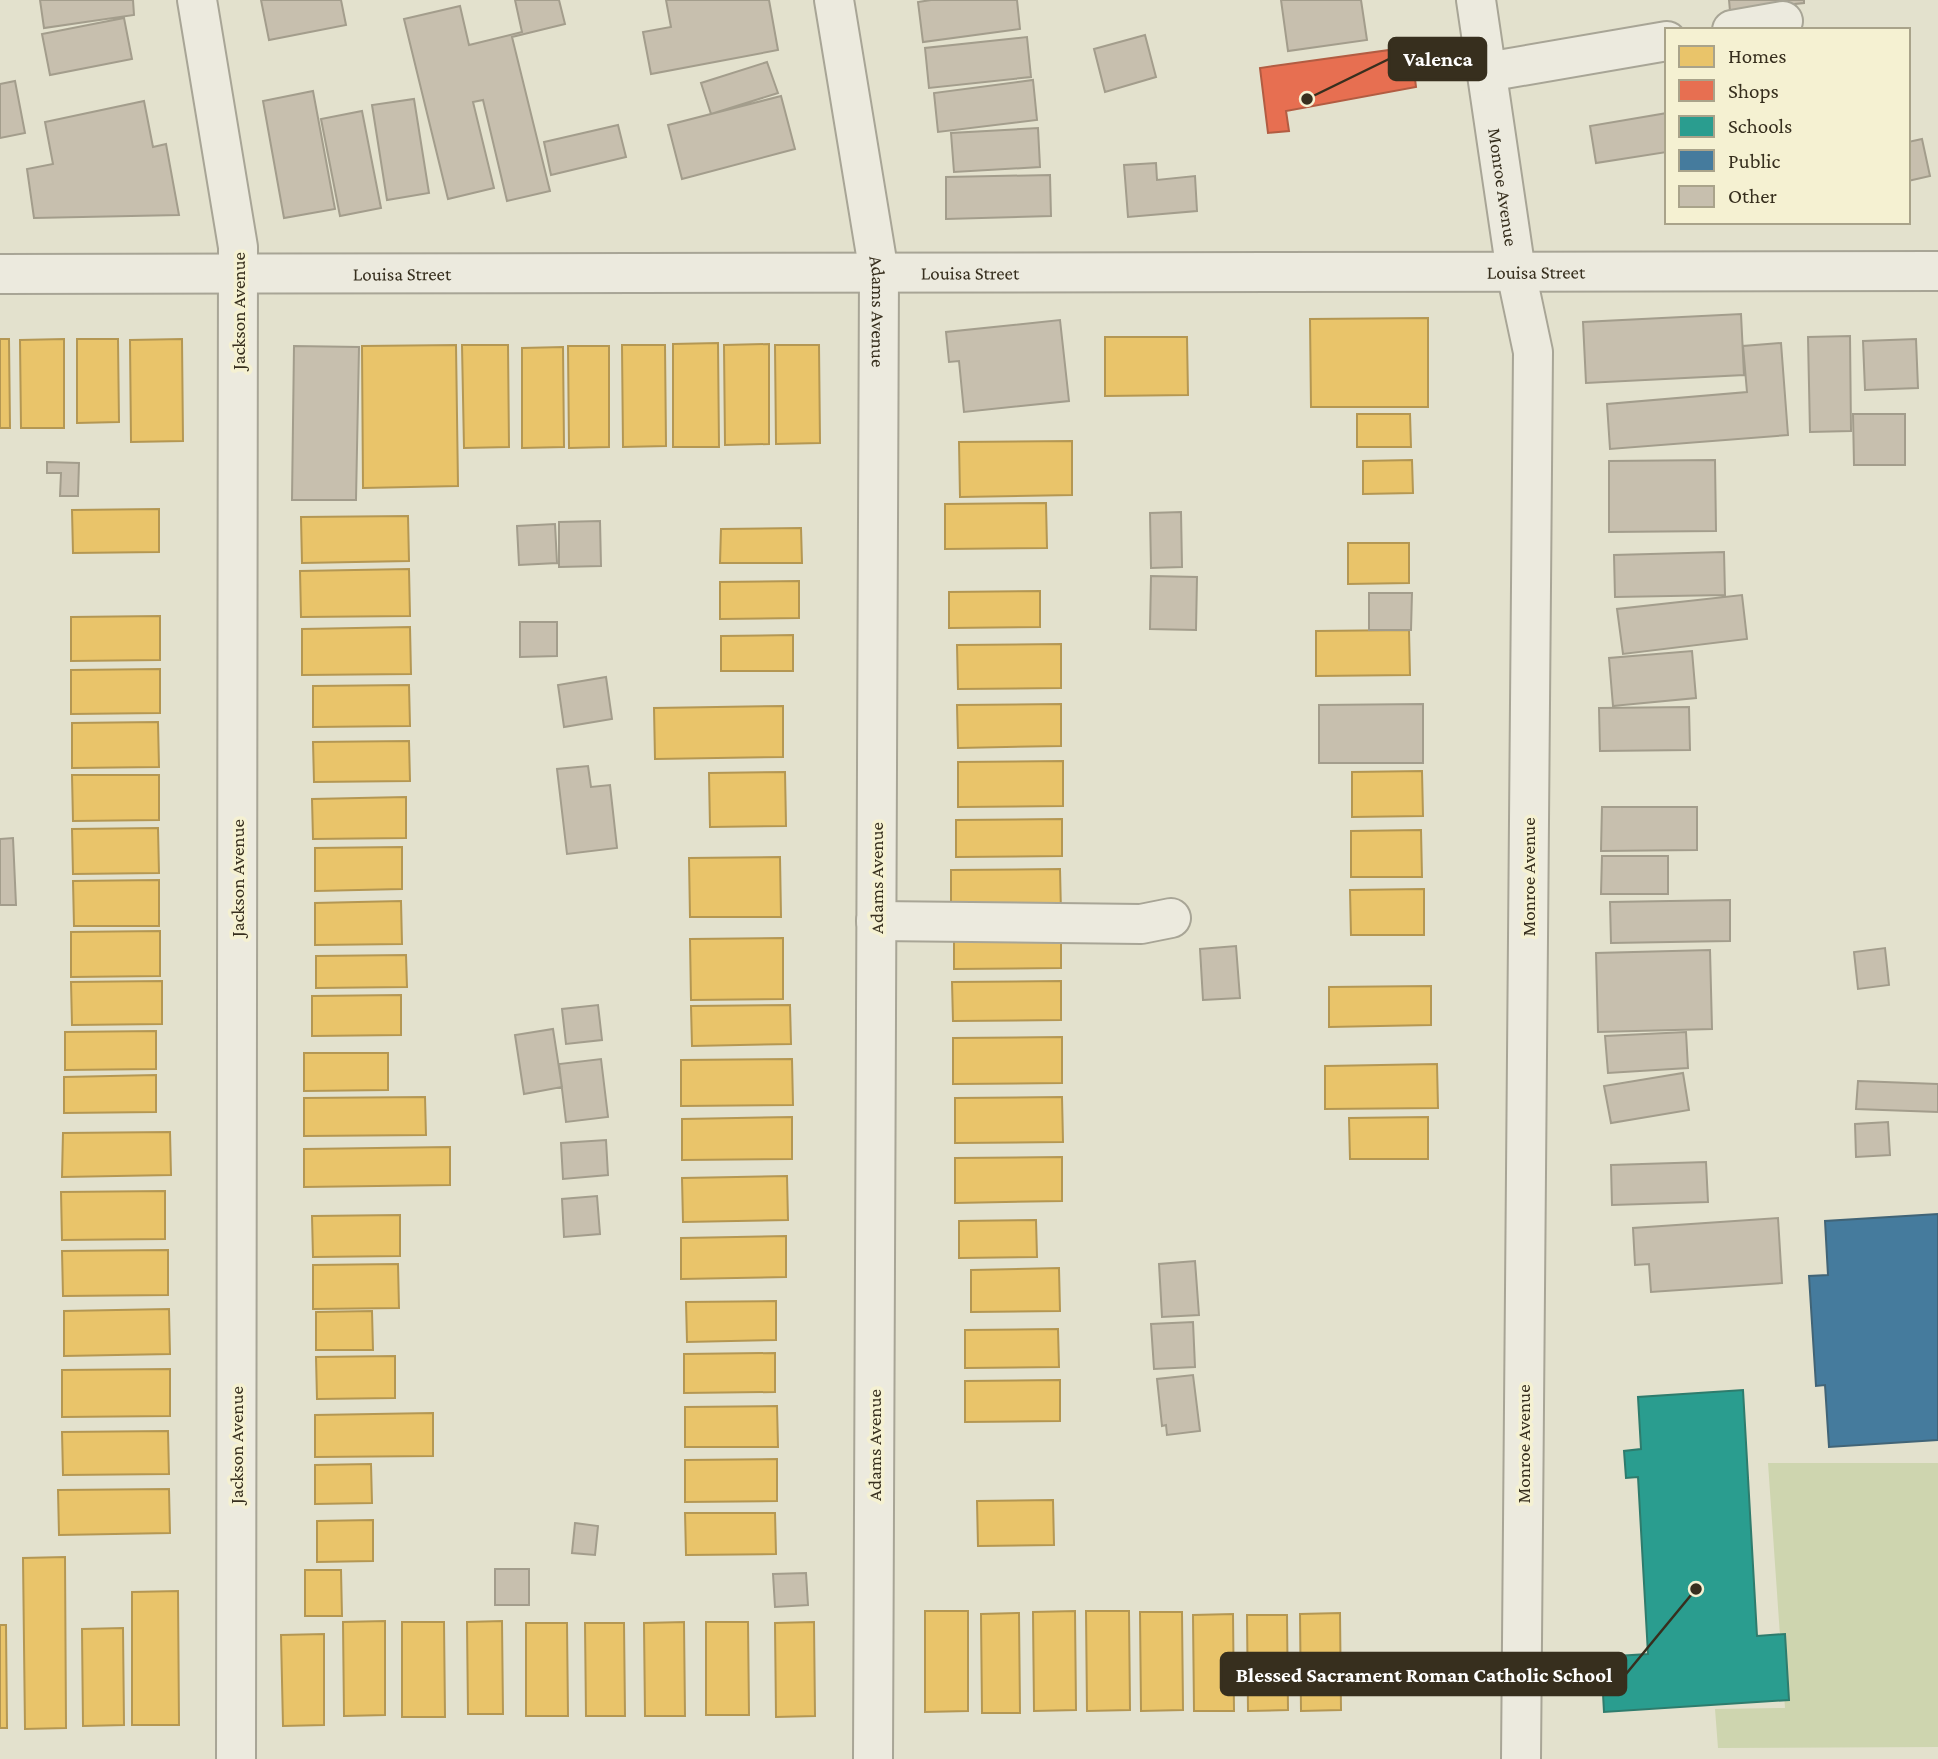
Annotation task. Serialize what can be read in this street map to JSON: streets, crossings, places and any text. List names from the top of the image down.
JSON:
{
  "streets": {
    "street": [
      "Monroe Avenue",
      "Louisa Street",
      "Jackson Avenue",
      "Adams Avenue"
    ]
  },
  "crossings": [
    ["Monroe Avenue", "Louisa Street"],
    ["Louisa Street", "Jackson Avenue"],
    ["Louisa Street", "Adams Avenue"]
  ],
  "places": ["Valenca", "Blessed Sacrament Roman Catholic School"],
  "legend": [
    "Homes",
    "Shops",
    "Schools",
    "Public",
    "Other"
  ]
}
